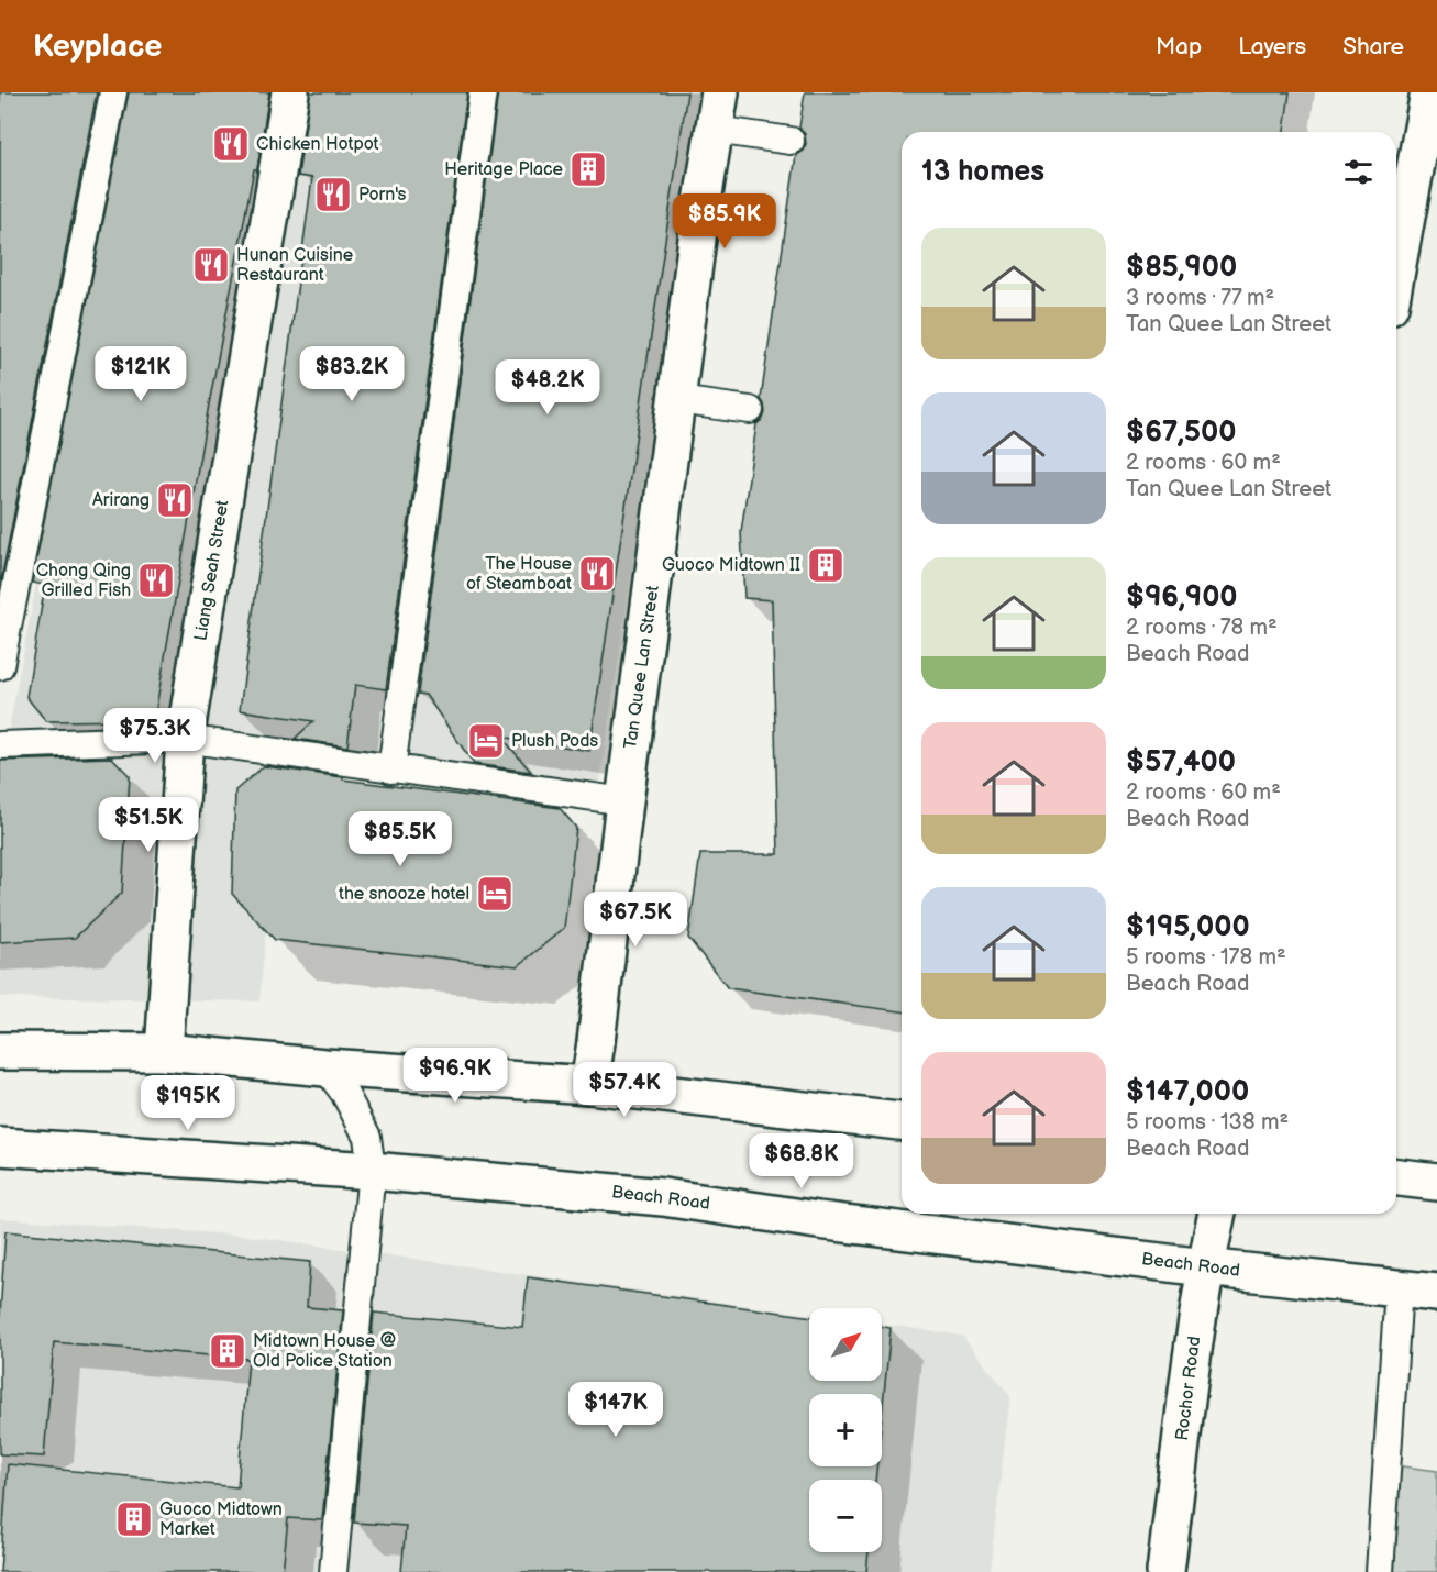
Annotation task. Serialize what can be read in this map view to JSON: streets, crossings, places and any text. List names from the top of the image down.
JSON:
{
  "streets": {
    "main road": [
      "Liang Seah Street",
      "Tan Quee Lan Street",
      "Beach Road",
      "Rochor Road"
    ]
  },
  "crossings": [
    ["Beach Road", "Rochor Road"]
  ],
  "places": {
    "restaurant": [
      "Chicken Hotpot",
      "Porn's",
      "Hunan Cuisine Restaurant",
      "Arirang",
      "The House of Steamboat",
      "Chong Qing Grilled Fish"
    ],
    "building": [
      "Heritage Place",
      "Guoco Midtown II",
      "Midtown House @ Old Police Station",
      "Guoco Midtown Market"
    ],
    "hotel": ["Plush Pods", "the snooze hotel"]
  },
  "north": "top right",
  "page": {
    "header": "Keyplace",
    "nav": ["Map", "Layers", "Share"],
    "heading": "13 homes",
    "price": [
      "$85.9K",
      "$121K",
      "$83.2K",
      "$48.2K",
      "$75.3K",
      "$51.5K",
      "$85.5K",
      "$67.5K",
      "$96.9K",
      "$57.4K",
      "$195K",
      "$68.8K",
      "$147K"
    ],
    "list": [
      {
        "name": "$85,900",
        "note": "3 rooms · 77 m² · Tan Quee Lan Street"
      },
      {
        "name": "$67,500",
        "note": "2 rooms · 60 m² · Tan Quee Lan Street"
      },
      {
        "name": "$96,900",
        "note": "2 rooms · 78 m² · Beach Road"
      },
      {
        "name": "$57,400",
        "note": "2 rooms · 60 m² · Beach Road"
      },
      {
        "name": "$195,000",
        "note": "5 rooms · 178 m² · Beach Road"
      },
      {
        "name": "$147,000",
        "note": "5 rooms · 138 m² · Beach Road"
      }
    ],
    "map_buttons": ["+", "−"]
  }
}
